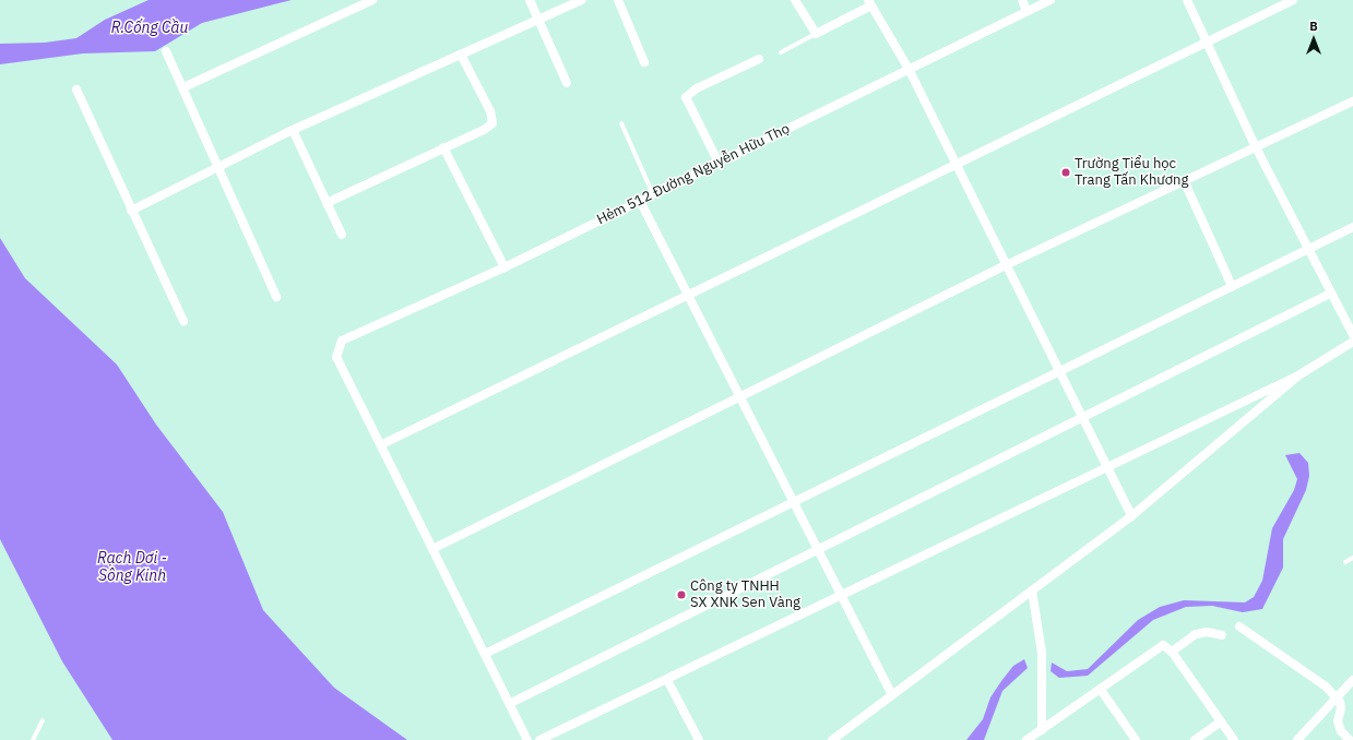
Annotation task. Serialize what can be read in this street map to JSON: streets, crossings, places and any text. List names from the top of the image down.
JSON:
{
  "streets": {
    "street": ["Hẻm 512 Đường Nguyễn Hữu Thọ"]
  },
  "water": ["R.Cống Cầu", "Rạch Dơi - Sông Kinh"],
  "places": ["Trường Tiểu học Trang Tấn Khương", "Công ty TNHH SX XNK Sen Vàng"],
  "north": "top"
}
